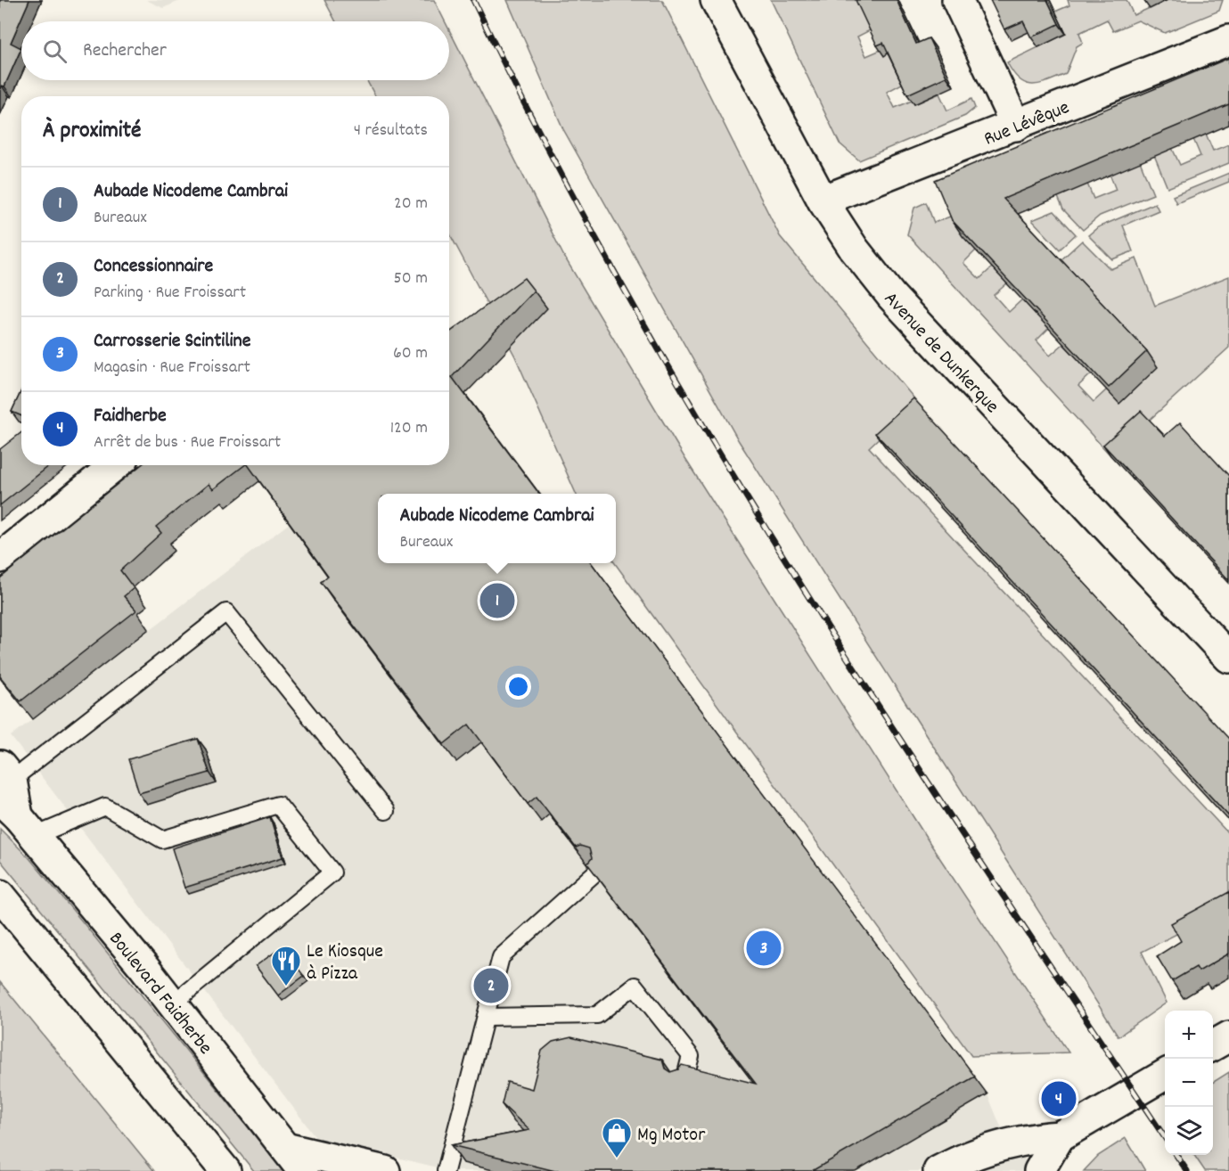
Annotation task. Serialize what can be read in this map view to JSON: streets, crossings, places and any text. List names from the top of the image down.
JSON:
{
  "streets": {
    "street": ["Rue Lévêque", "Avenue de Dunkerque", "Boulevard Faidherbe"]
  },
  "crossings": [
    ["Rue Lévêque", "Avenue de Dunkerque"]
  ],
  "places": {
    "restaurant": ["Le Kiosque à Pizza"],
    "shop": ["Mg Motor"]
  },
  "page": {
    "search": "Rechercher",
    "heading": ["À proximité", "4 résultats"],
    "list": [
      {
        "mark": "1",
        "name": "Aubade Nicodeme Cambrai",
        "note": "Bureaux",
        "value": "20 m"
      },
      {
        "mark": "2",
        "name": "Concessionnaire",
        "note": "Parking · Rue Froissart",
        "value": "50 m"
      },
      {
        "mark": "3",
        "name": "Carrosserie Scintiline",
        "note": "Magasin · Rue Froissart",
        "value": "60 m"
      },
      {
        "mark": "4",
        "name": "Faidherbe",
        "note": "Arrêt de bus · Rue Froissart",
        "value": "120 m"
      }
    ],
    "popup": ["Aubade Nicodeme Cambrai", "Bureaux"],
    "pins": [
      "1",
      "3",
      "2",
      "4"
    ],
    "map_buttons": ["+", "−"]
  }
}
